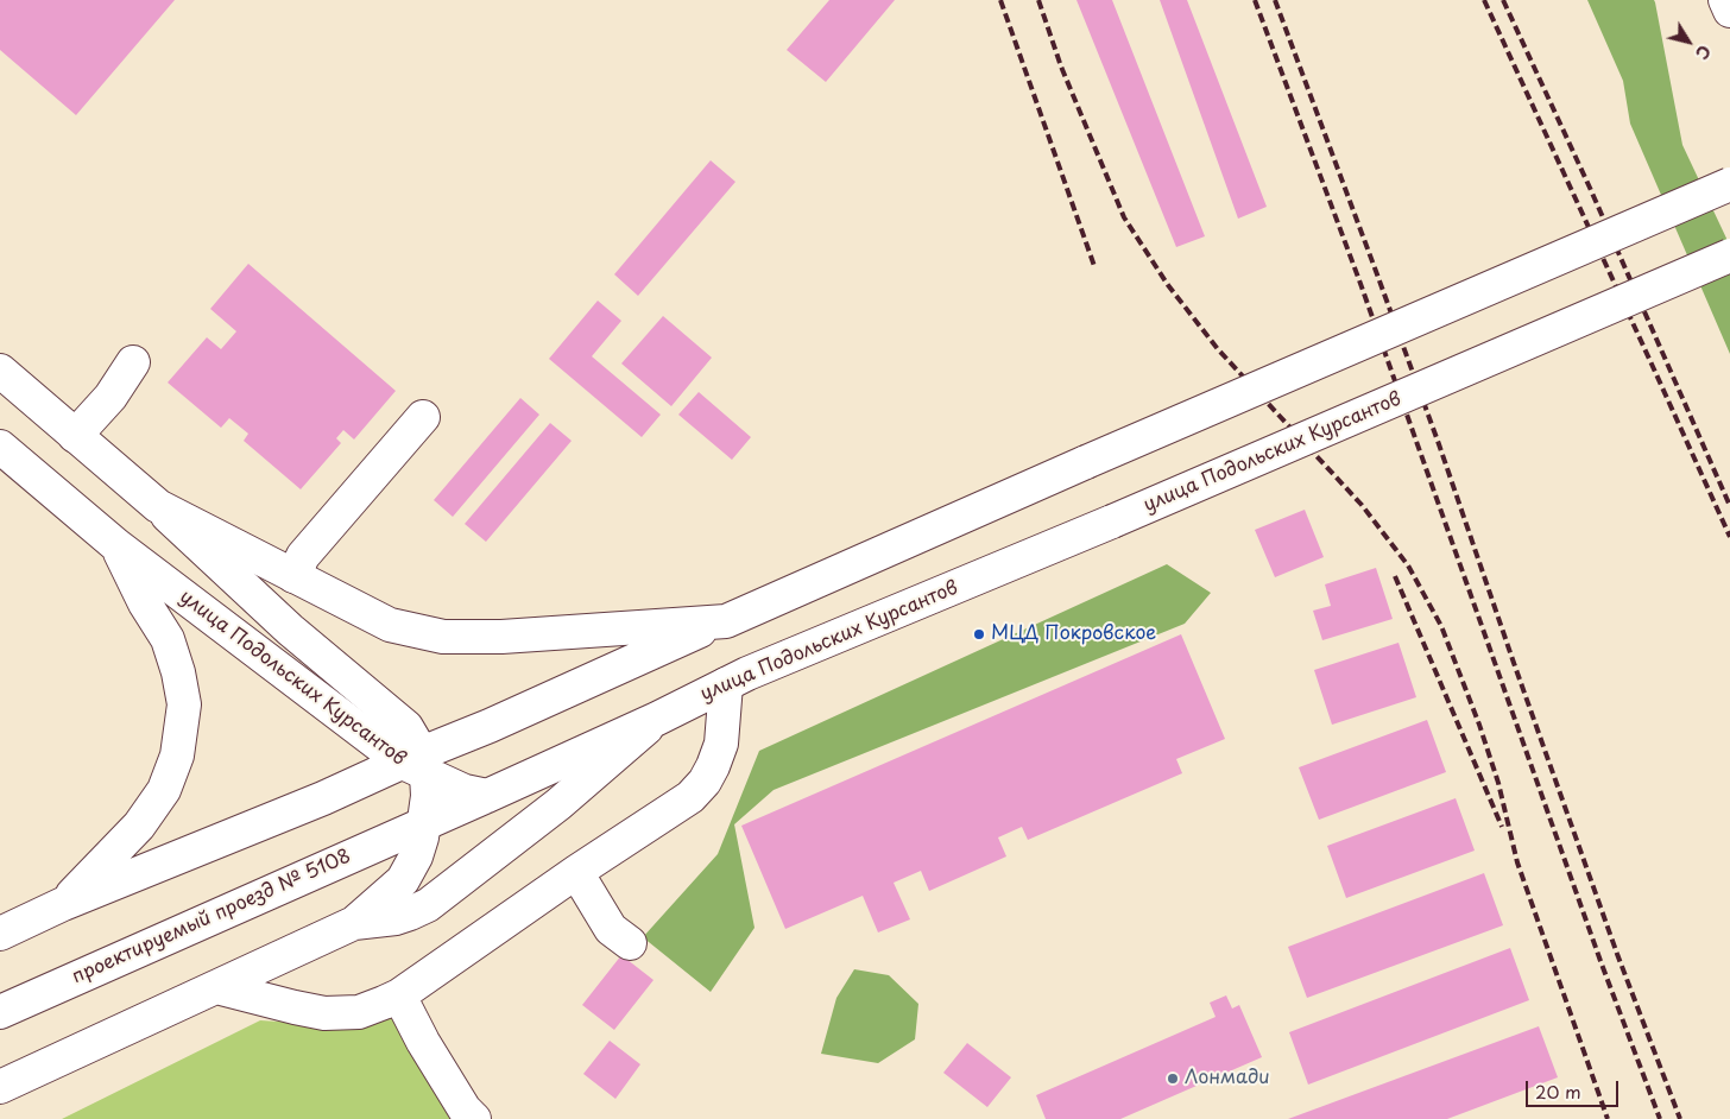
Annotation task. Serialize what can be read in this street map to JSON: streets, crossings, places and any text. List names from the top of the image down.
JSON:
{
  "streets": {
    "main road": ["улица Подольских Курсантов", "проектируемый проезд № 5108"]
  },
  "crossings": [
    ["улица Подольских Курсантов", "проектируемый проезд № 5108"]
  ],
  "places": ["МЦД Покровское", "Лонмади"],
  "scale_bar": "20 m",
  "north": "bottom right"
}
